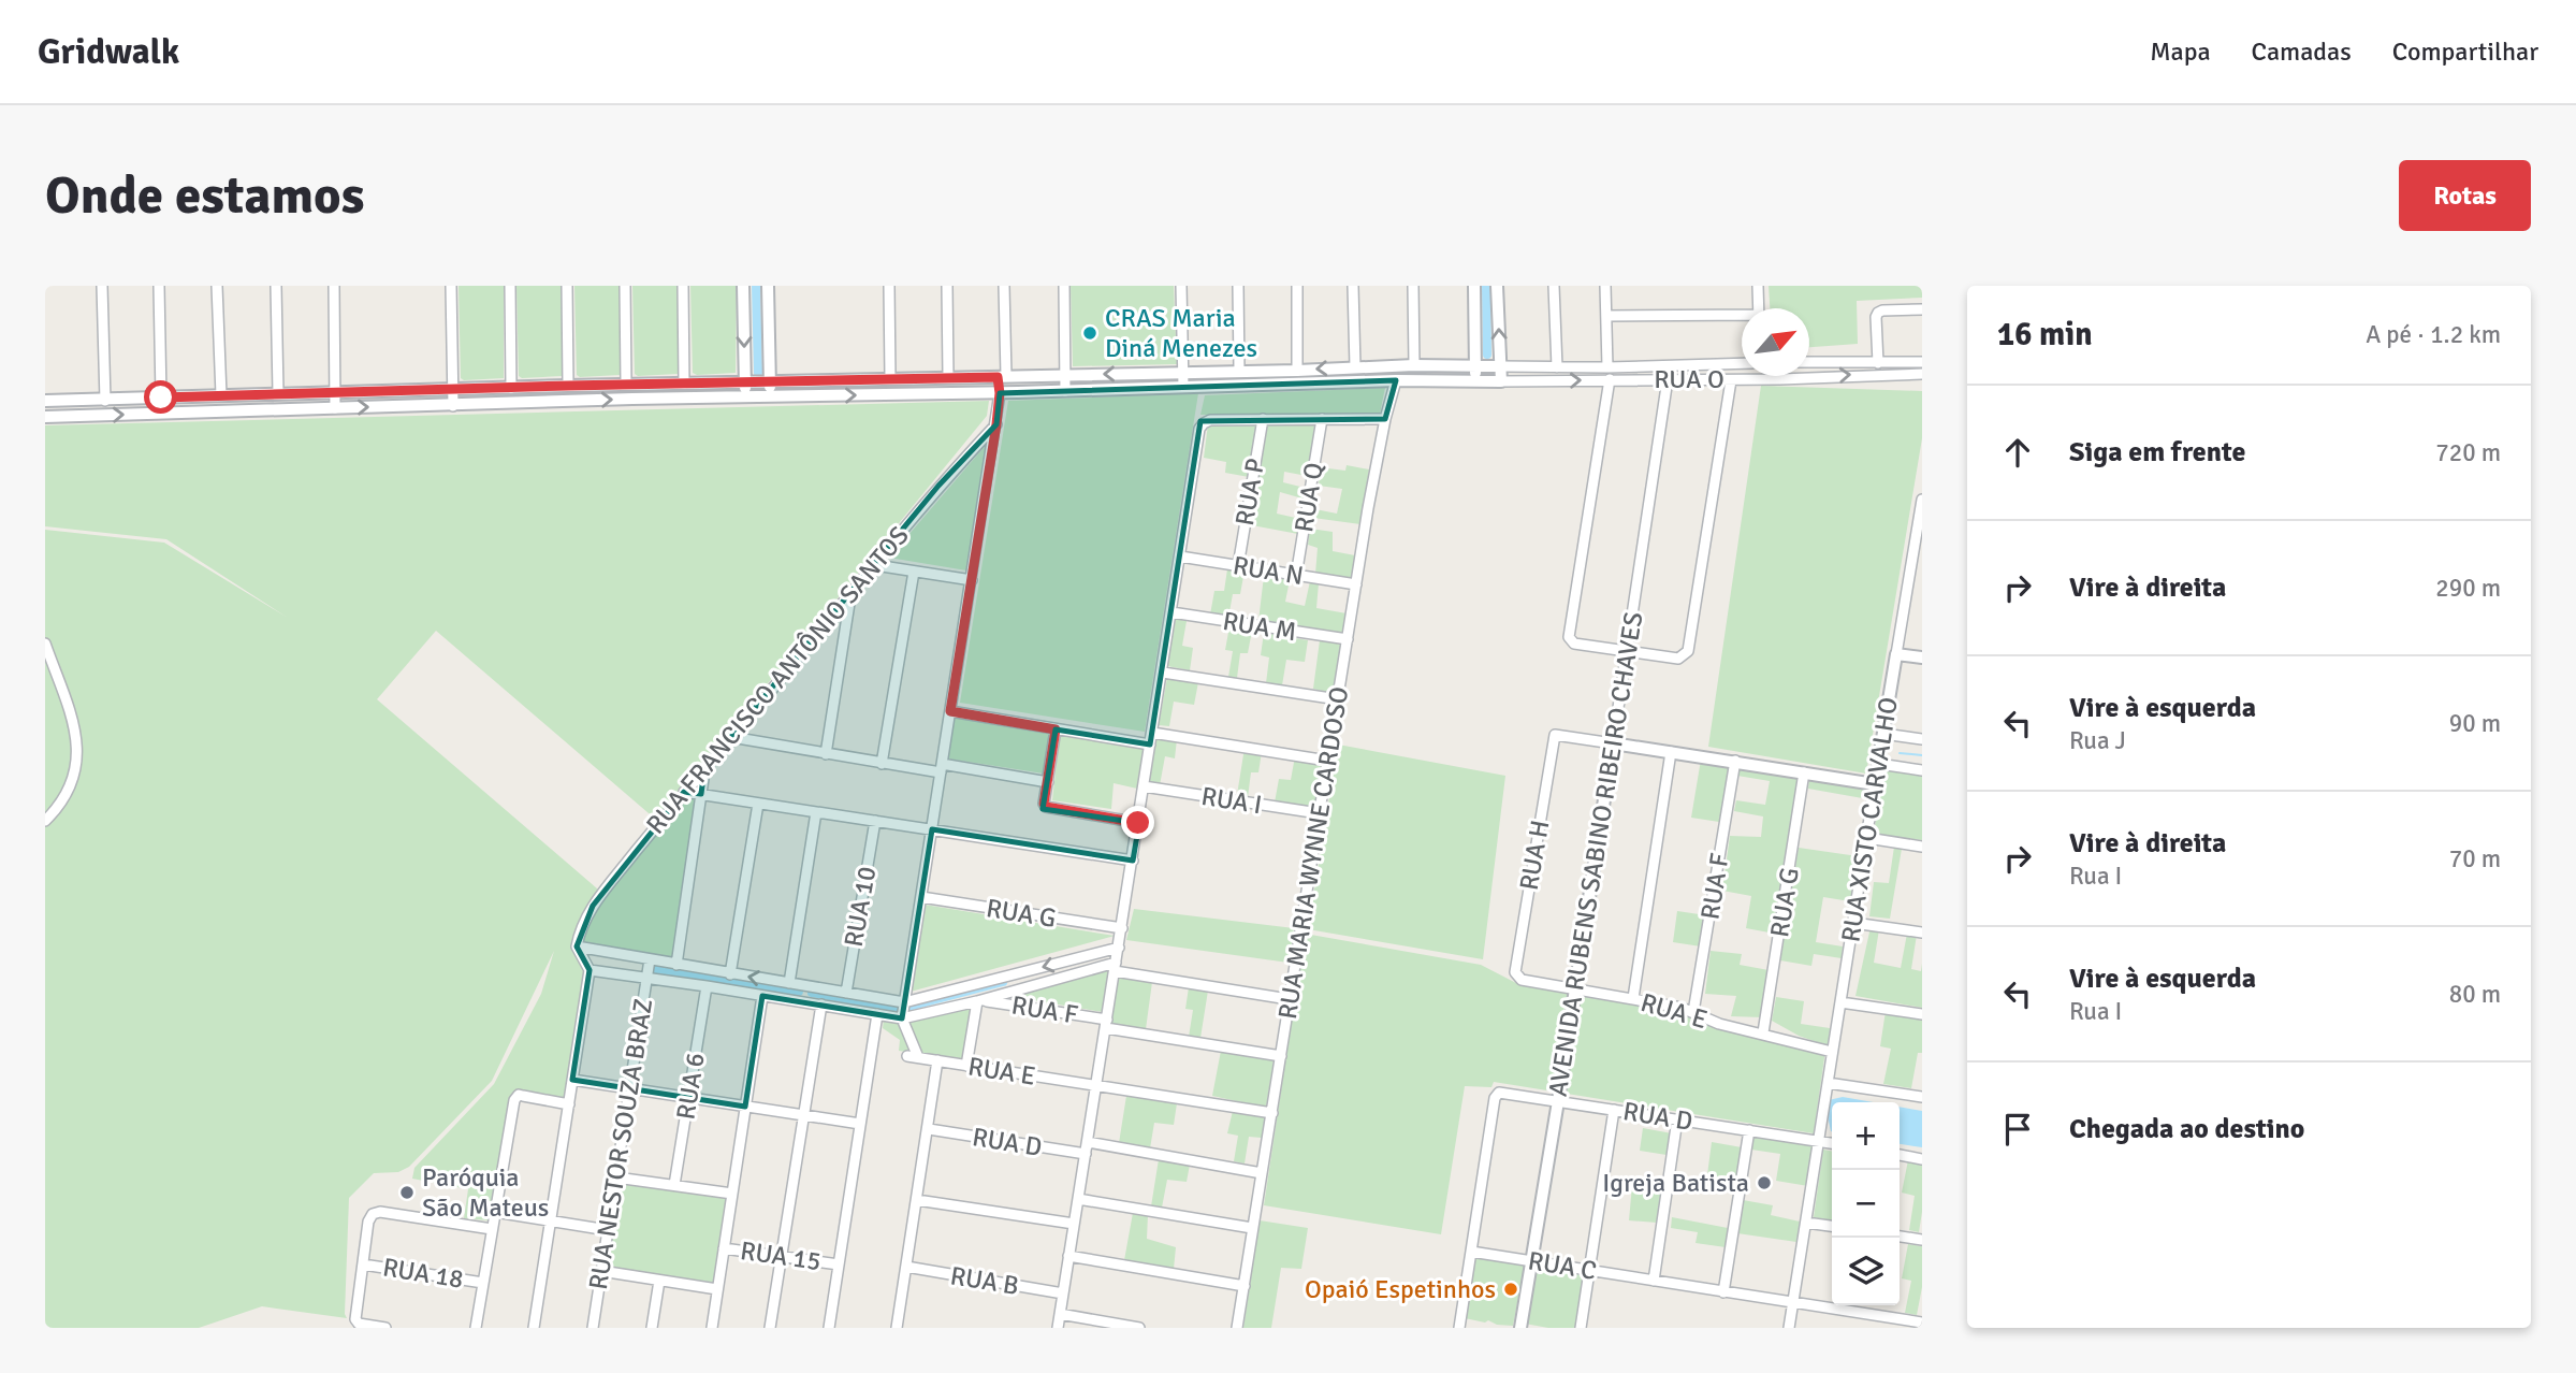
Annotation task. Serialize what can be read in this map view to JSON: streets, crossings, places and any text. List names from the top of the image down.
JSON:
{
  "streets": {
    "street": [
      "RUA O",
      "RUA P",
      "RUA Q",
      "RUA N",
      "RUA M",
      "RUA FRANCISCO ANTÔNIO SANTOS",
      "RUA I",
      "RUA XISTO CARVALHO",
      "RUA MARIA WYNNE CARDOSO",
      "AVENIDA RUBENS SABINO RIBEIRO CHAVES",
      "RUA H",
      "RUA F",
      "RUA G",
      "RUA 10",
      "RUA E",
      "RUA 6",
      "RUA D",
      "RUA NESTOR SOUZA BRAZ",
      "RUA 15",
      "RUA C",
      "RUA 18",
      "RUA B"
    ]
  },
  "crossings": [
    ["RUA O", "AVENIDA RUBENS SABINO RIBEIRO CHAVES"],
    ["RUA P", "RUA N"],
    ["RUA Q", "RUA N"],
    ["RUA N", "RUA MARIA WYNNE CARDOSO"],
    ["RUA M", "RUA MARIA WYNNE CARDOSO"],
    ["RUA I", "RUA MARIA WYNNE CARDOSO"],
    ["RUA XISTO CARVALHO", "RUA E"],
    ["RUA XISTO CARVALHO", "RUA D"],
    ["RUA XISTO CARVALHO", "RUA C"],
    ["AVENIDA RUBENS SABINO RIBEIRO CHAVES", "RUA H"],
    ["AVENIDA RUBENS SABINO RIBEIRO CHAVES", "RUA E"],
    ["AVENIDA RUBENS SABINO RIBEIRO CHAVES", "RUA D"],
    ["AVENIDA RUBENS SABINO RIBEIRO CHAVES", "RUA C"],
    ["RUA H", "RUA E"],
    ["RUA F", "RUA E"],
    ["RUA G", "RUA E"],
    ["RUA D", "RUA C"]
  ],
  "places": [
    "CRAS Maria Diná Menezes",
    "Igreja Batista",
    "Paróquia São Mateus",
    "Opaió Espetinhos"
  ],
  "north": "top right",
  "page": {
    "header": "Gridwalk",
    "nav": ["Mapa", "Camadas", "Compartilhar"],
    "buttons": "Rotas",
    "title": "Onde estamos",
    "heading": ["16 min", "A pé · 1.2 km"],
    "list": [
      ["Siga em frente", "720 m"],
      ["Vire à direita", "290 m"],
      ["Vire à esquerda", "Rua J", "90 m"],
      ["Vire à direita", "Rua I", "70 m"],
      ["Vire à esquerda", "Rua I", "80 m"],
      "Chegada ao destino"
    ],
    "map_buttons": ["+", "−"]
  }
}
